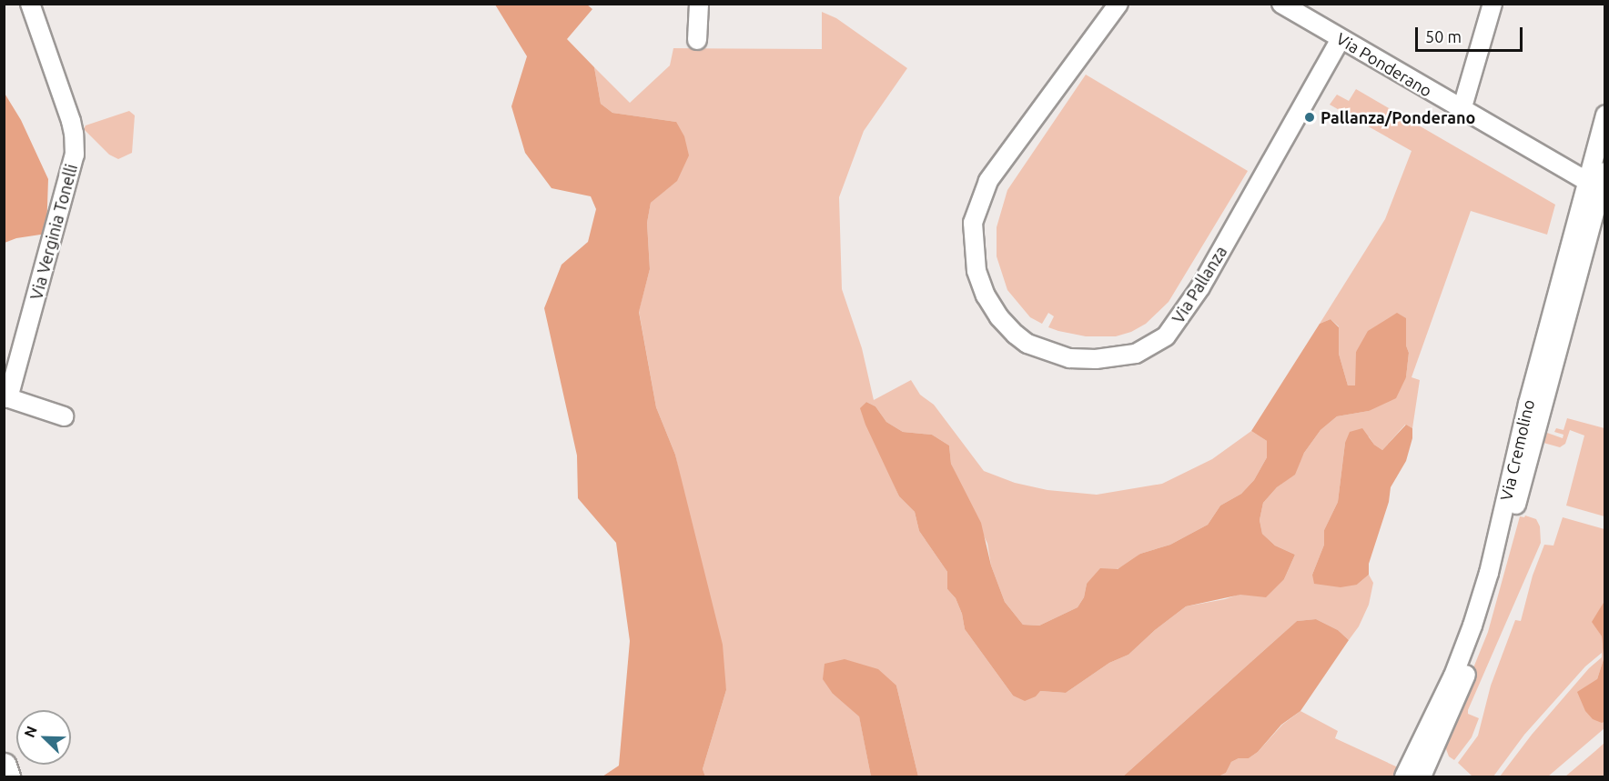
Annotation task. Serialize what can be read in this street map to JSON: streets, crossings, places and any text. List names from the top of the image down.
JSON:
{
  "streets": {
    "street": [
      "Via Ponderano",
      "Via Verginia Tonelli",
      "Via Pallanza",
      "Via Cremolino"
    ]
  },
  "crossings": [
    ["Via Ponderano", "Via Pallanza"],
    ["Via Ponderano", "Via Cremolino"]
  ],
  "places": ["Pallanza/Ponderano"],
  "scale_bar": "50 m",
  "north": "top left"
}
